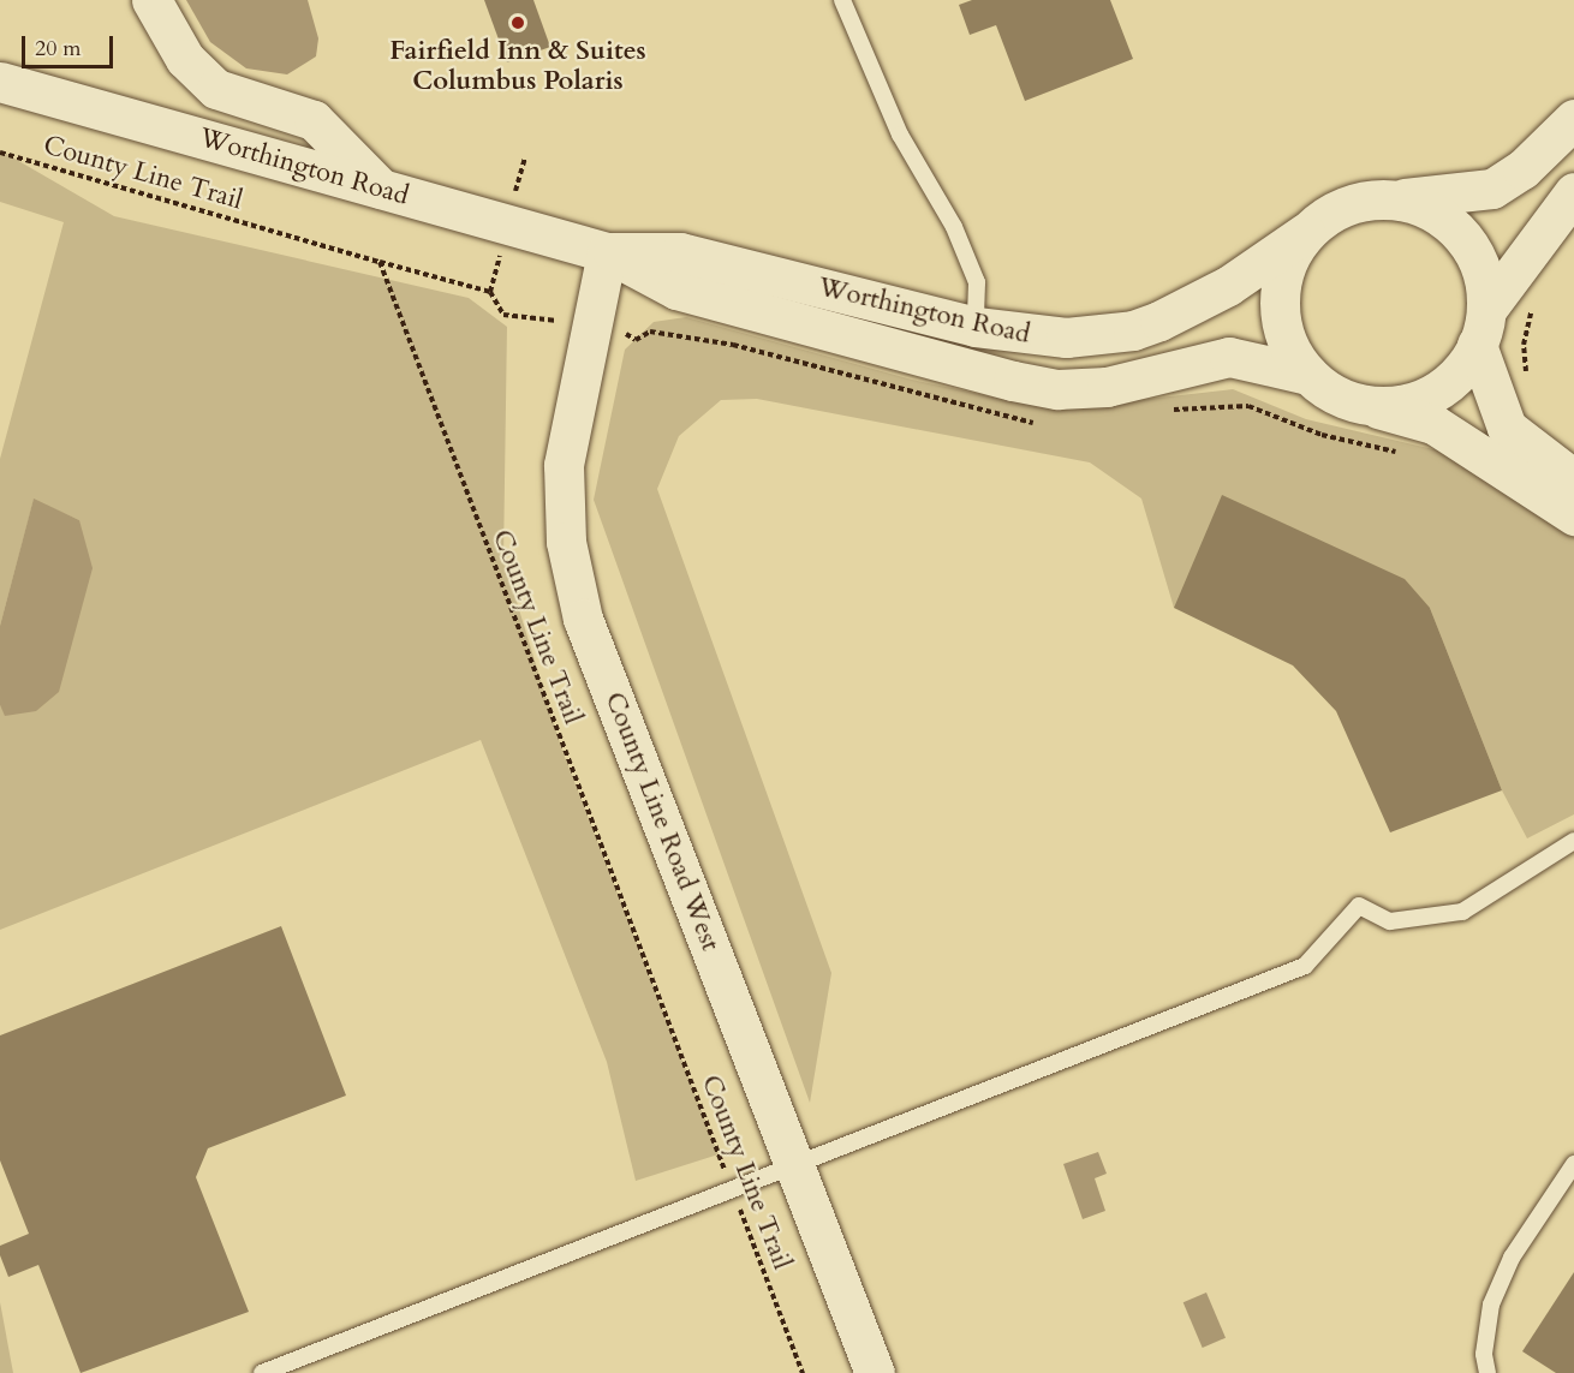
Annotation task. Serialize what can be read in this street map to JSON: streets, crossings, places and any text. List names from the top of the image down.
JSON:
{
  "streets": {
    "main road": ["Worthington Road", "County Line Road West"],
    "path": ["County Line Trail"]
  },
  "crossings": [
    ["Worthington Road", "County Line Road West"]
  ],
  "places": ["Fairfield Inn & Suites Columbus Polaris"],
  "scale_bar": "20 m"
}
